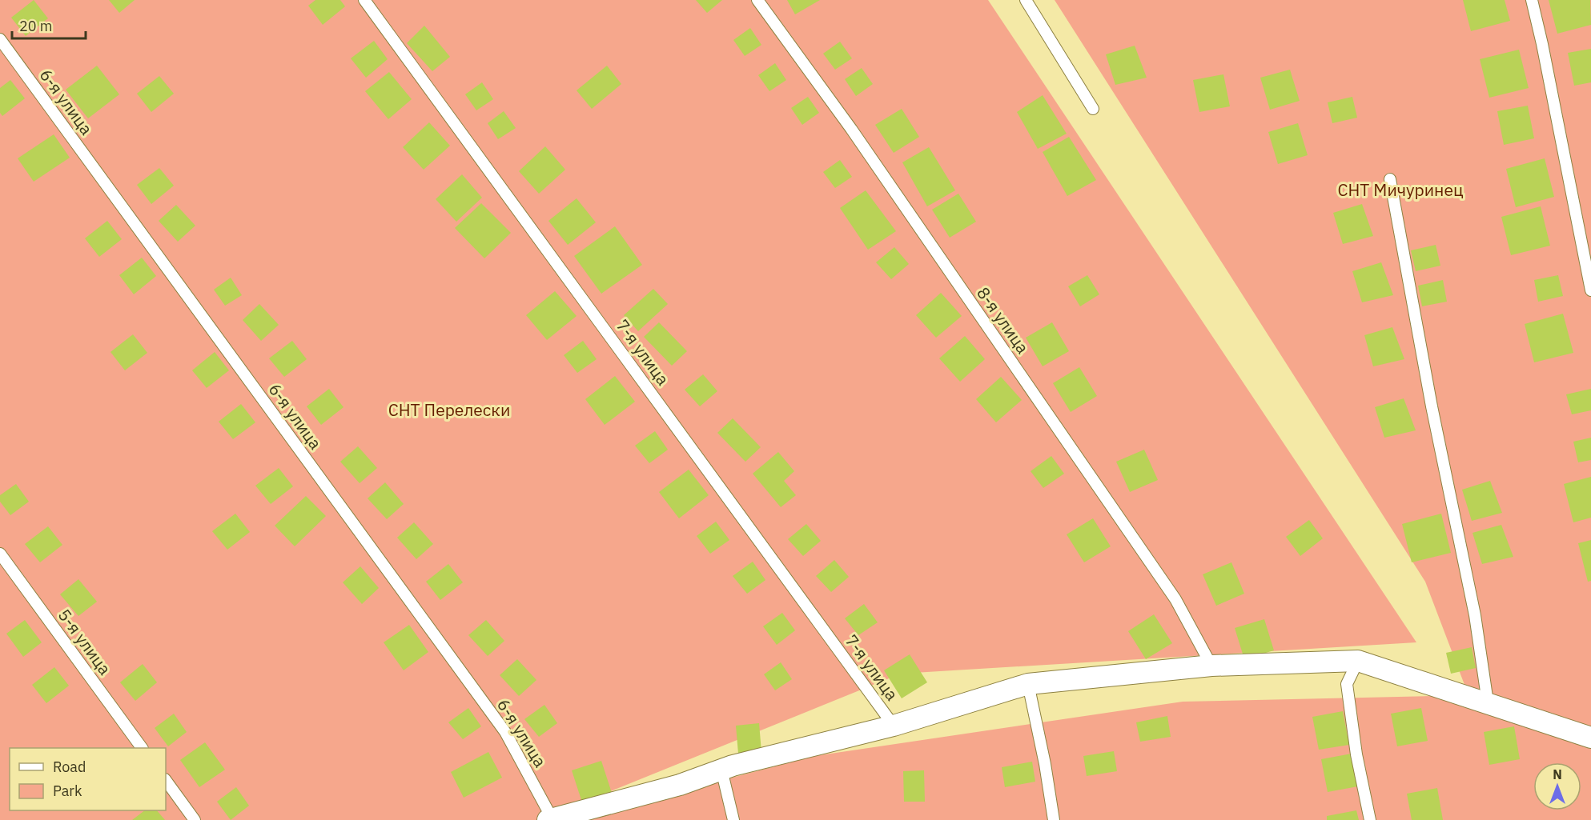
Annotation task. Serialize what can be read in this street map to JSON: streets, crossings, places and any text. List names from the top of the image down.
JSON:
{
  "streets": {
    "lane": [
      "6-я улица",
      "8-я улица",
      "7-я улица",
      "5-я улица"
    ]
  },
  "parks": ["СНТ Мичуринец", "СНТ Перелески"],
  "legend": ["Road", "Park"],
  "scale_bar": "20 m",
  "north": "top"
}
